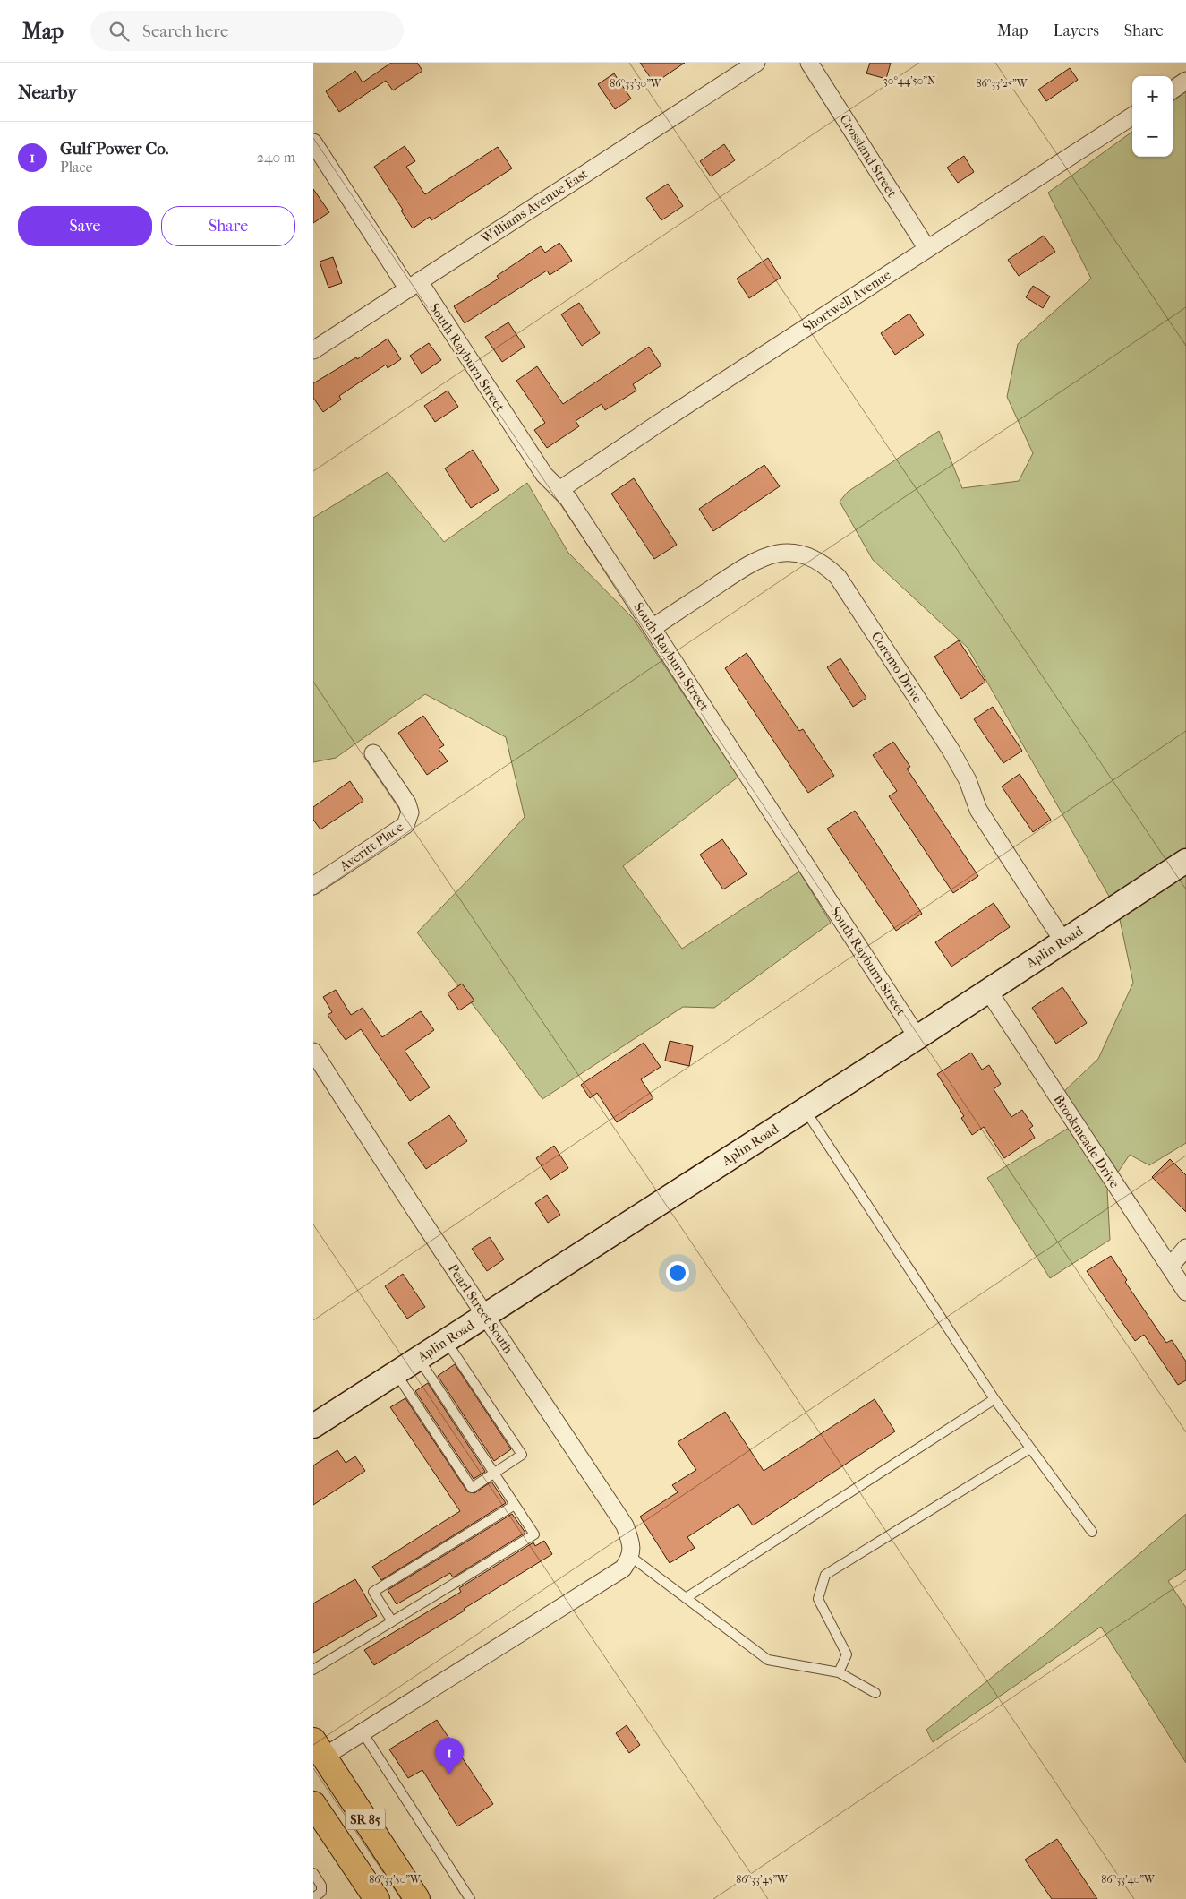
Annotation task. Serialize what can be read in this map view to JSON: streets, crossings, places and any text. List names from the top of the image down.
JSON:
{
  "streets": {
    "main road": ["SR 85"],
    "street": [
      "Crossland Street",
      "Williams Avenue East",
      "Shortwell Avenue",
      "South Rayburn Street",
      "Coremo Drive",
      "Averitt Place",
      "Aplin Road",
      "Brookmeade Drive",
      "Pearl Street South"
    ]
  },
  "crossings": [
    ["Crossland Street", "Shortwell Avenue"],
    ["Williams Avenue East", "South Rayburn Street"],
    ["Shortwell Avenue", "South Rayburn Street"],
    ["South Rayburn Street", "Coremo Drive"],
    ["South Rayburn Street", "Aplin Road"],
    ["Coremo Drive", "Aplin Road"],
    ["Aplin Road", "Brookmeade Drive"],
    ["Aplin Road", "Pearl Street South"]
  ],
  "page": {
    "header": "Map",
    "search": "Search here",
    "nav": ["Map", "Layers", "Share"],
    "heading": "Nearby",
    "map_buttons": ["+", "−"],
    "list": [
      {
        "mark": "1",
        "name": "Gulf Power Co.",
        "note": "Place",
        "value": "240 m"
      }
    ],
    "buttons": ["Save", "Share"],
    "pins": "1"
  },
  "coordinates": [
    "30°44'50\"N",
    "86°33'30\"W",
    "86°33'25\"W",
    "86°33'50\"W",
    "86°33'45\"W",
    "86°33'40\"W"
  ]
}
